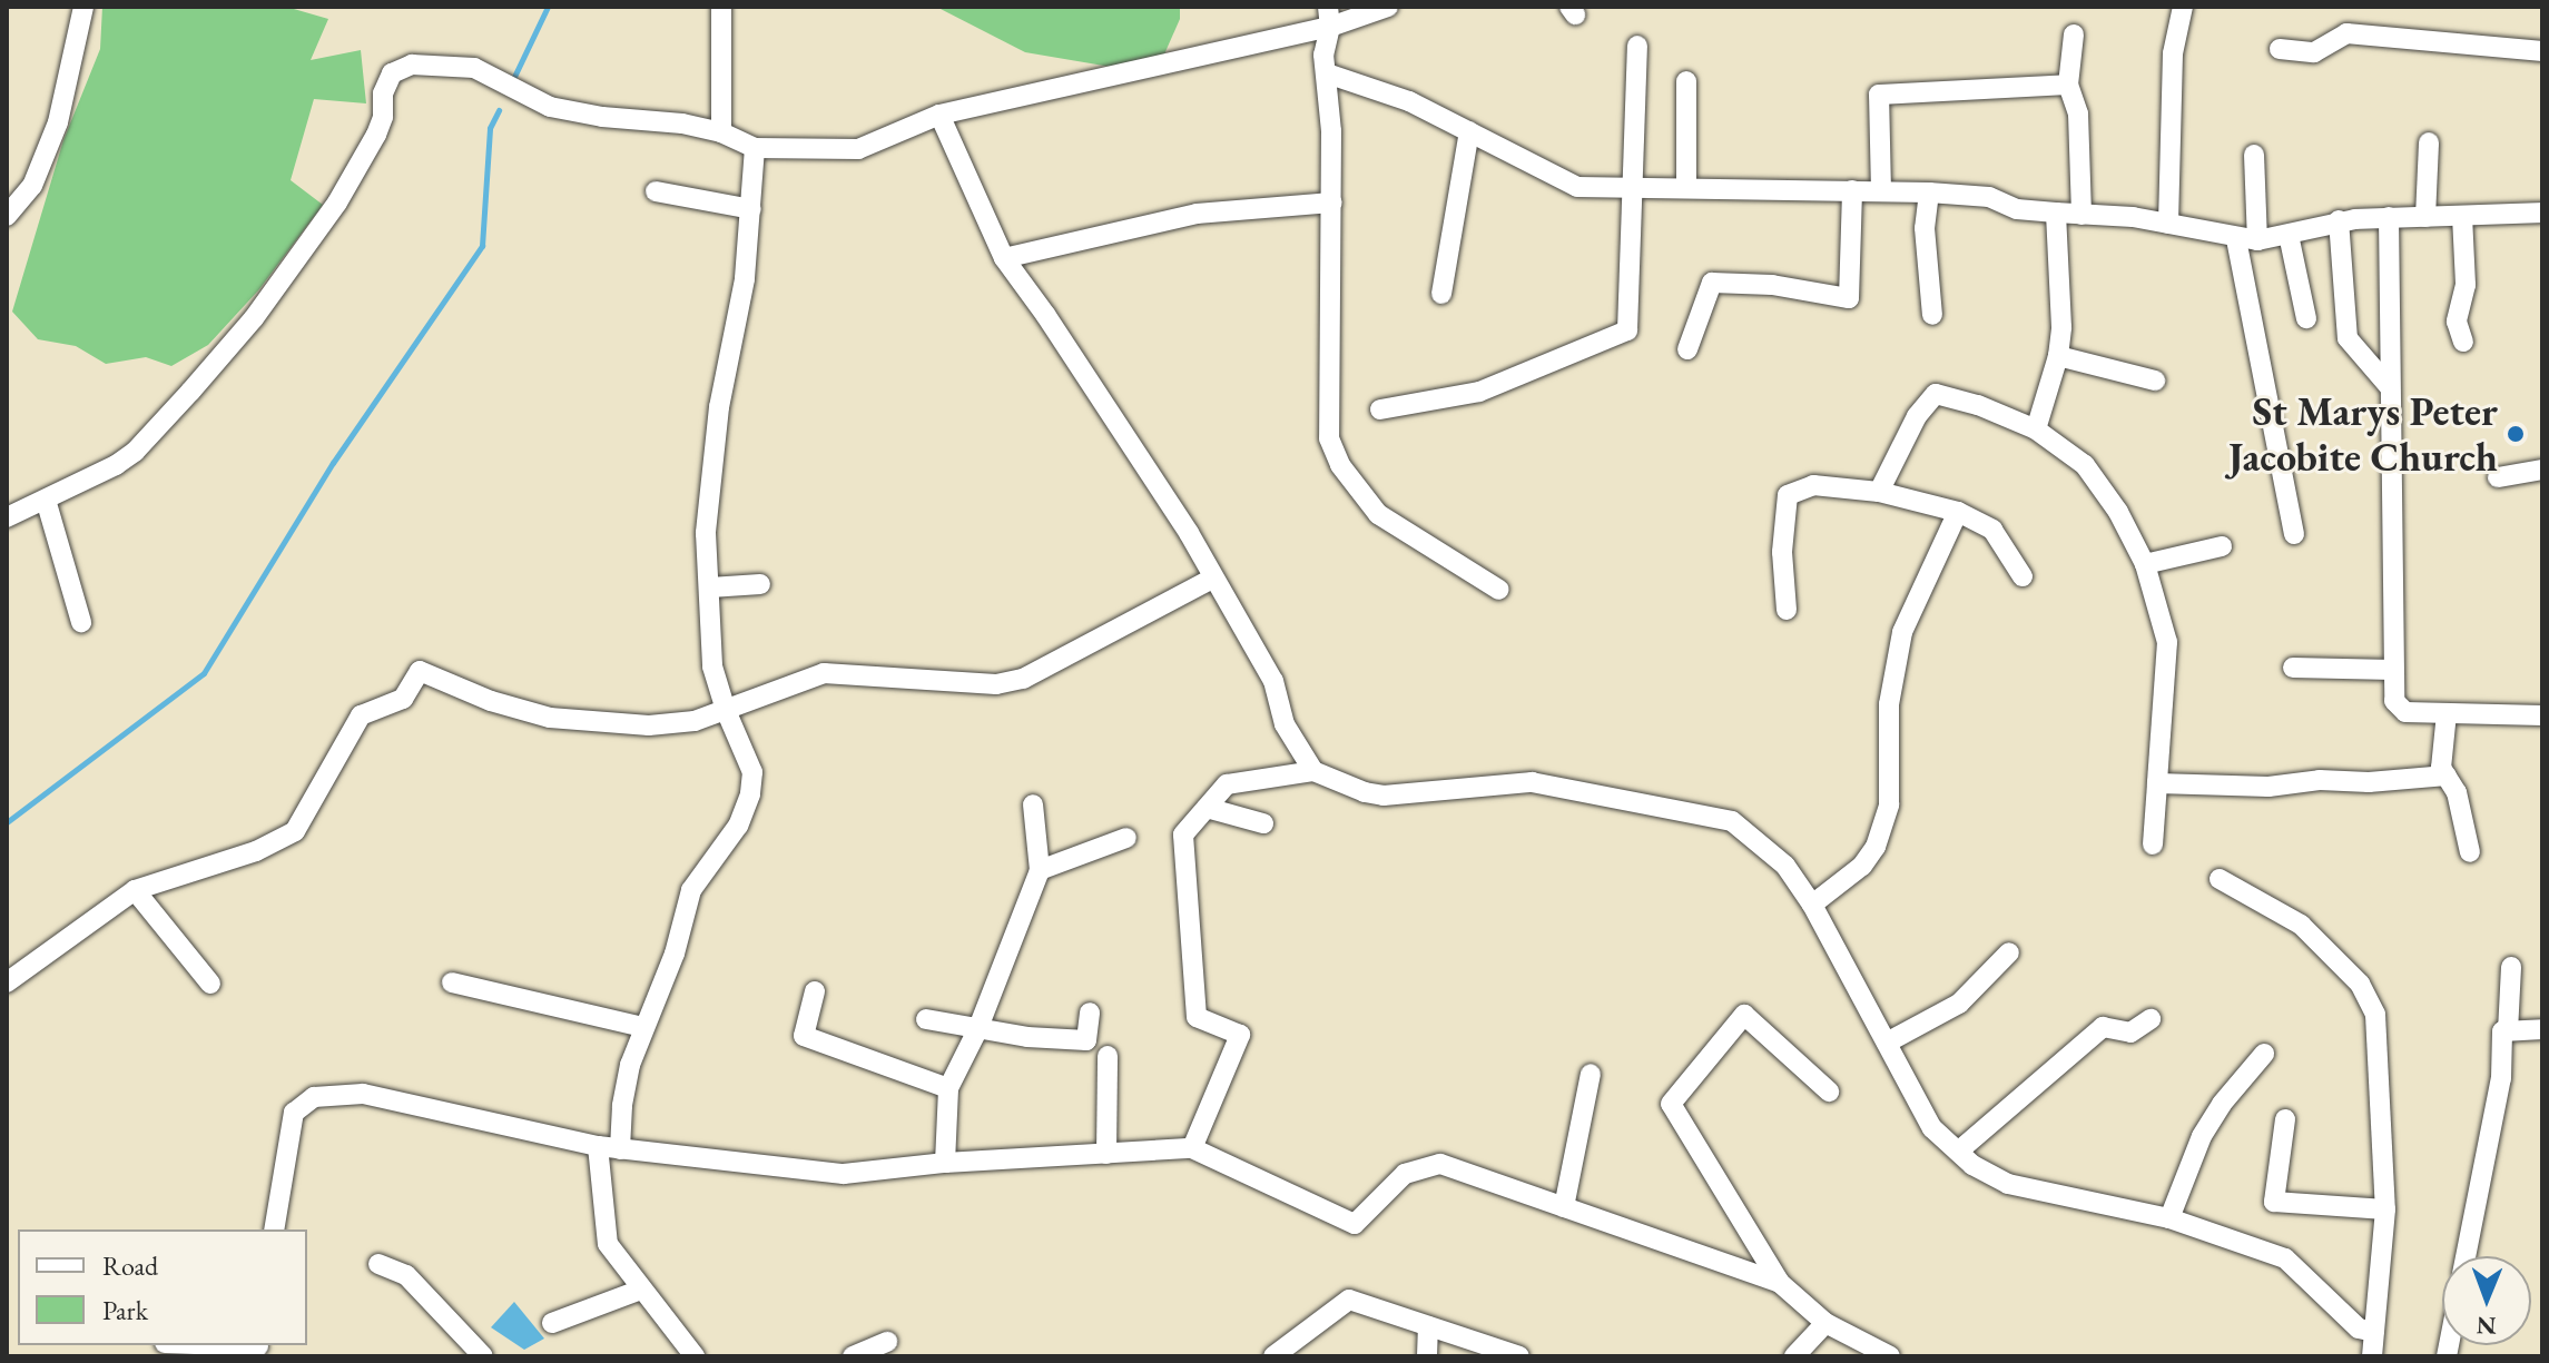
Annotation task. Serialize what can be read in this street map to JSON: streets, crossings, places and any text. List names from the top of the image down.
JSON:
{
  "places": ["St Marys Peter Jacobite Church"],
  "legend": ["Road", "Park"],
  "north": "bottom"
}
